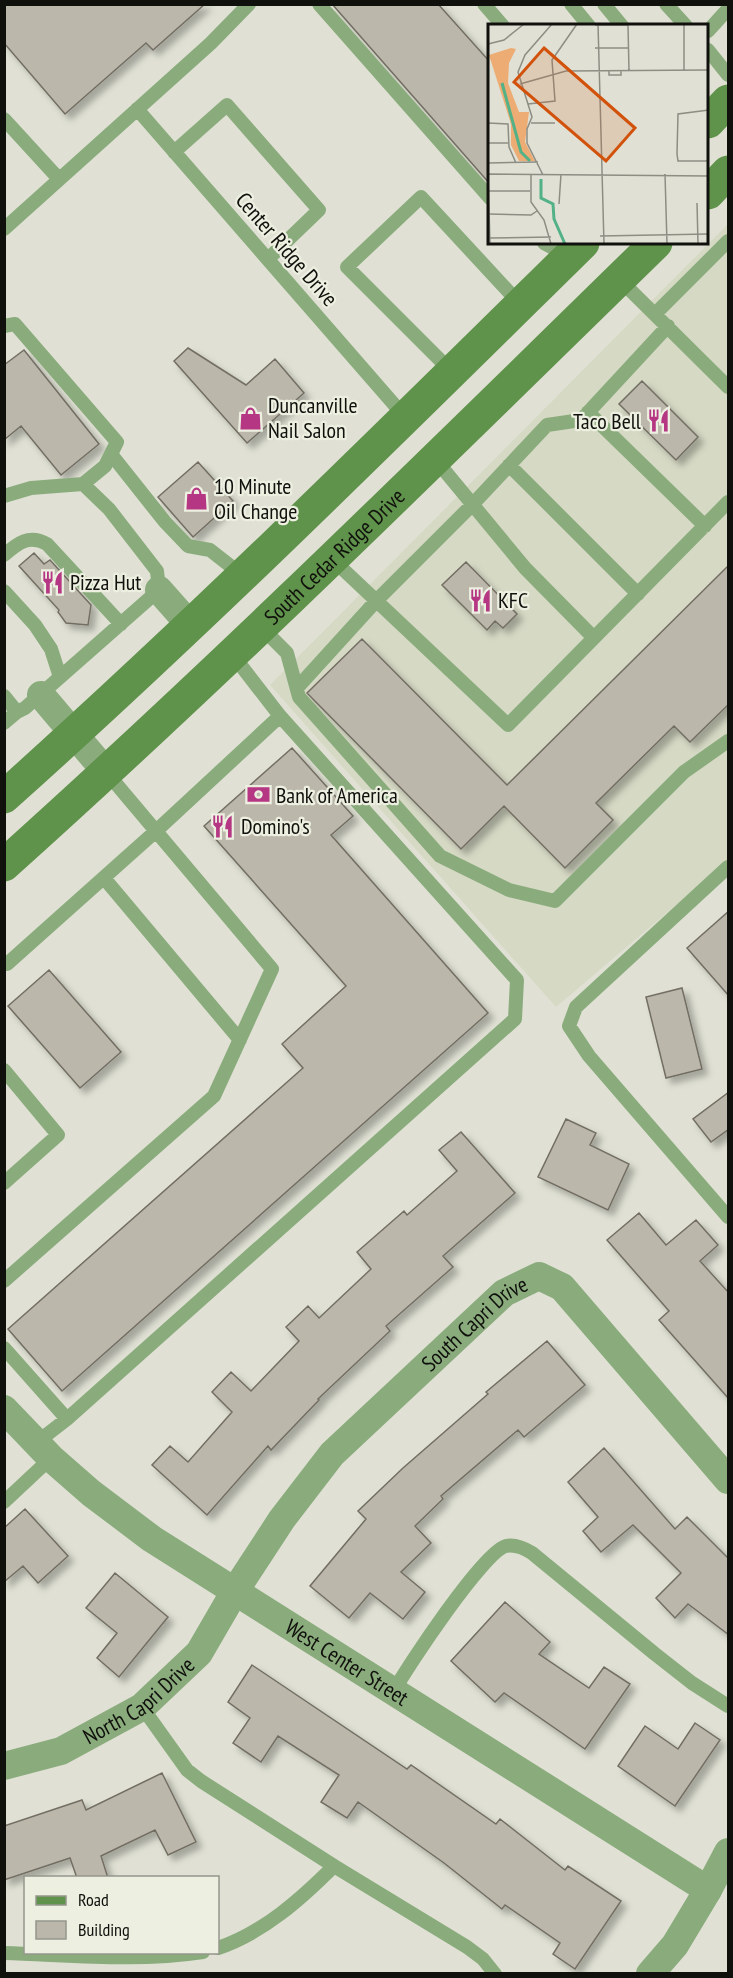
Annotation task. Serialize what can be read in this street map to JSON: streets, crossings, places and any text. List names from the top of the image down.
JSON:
{
  "streets": {
    "main road": ["South Cedar Ridge Drive"],
    "street": ["South Capri Drive", "West Center Street", "North Capri Drive"],
    "lane": ["Center Ridge Drive"]
  },
  "crossings": [
    ["South Capri Drive", "West Center Street"],
    ["South Capri Drive", "North Capri Drive"],
    ["West Center Street", "North Capri Drive"]
  ],
  "places": {
    "shop": ["Duncanville Nail Salon", "10 Minute Oil Change"],
    "restaurant": [
      "Taco Bell",
      "Pizza Hut",
      "KFC",
      "Domino's"
    ],
    "bank": ["Bank of America"]
  },
  "legend": ["Road", "Building"]
}
